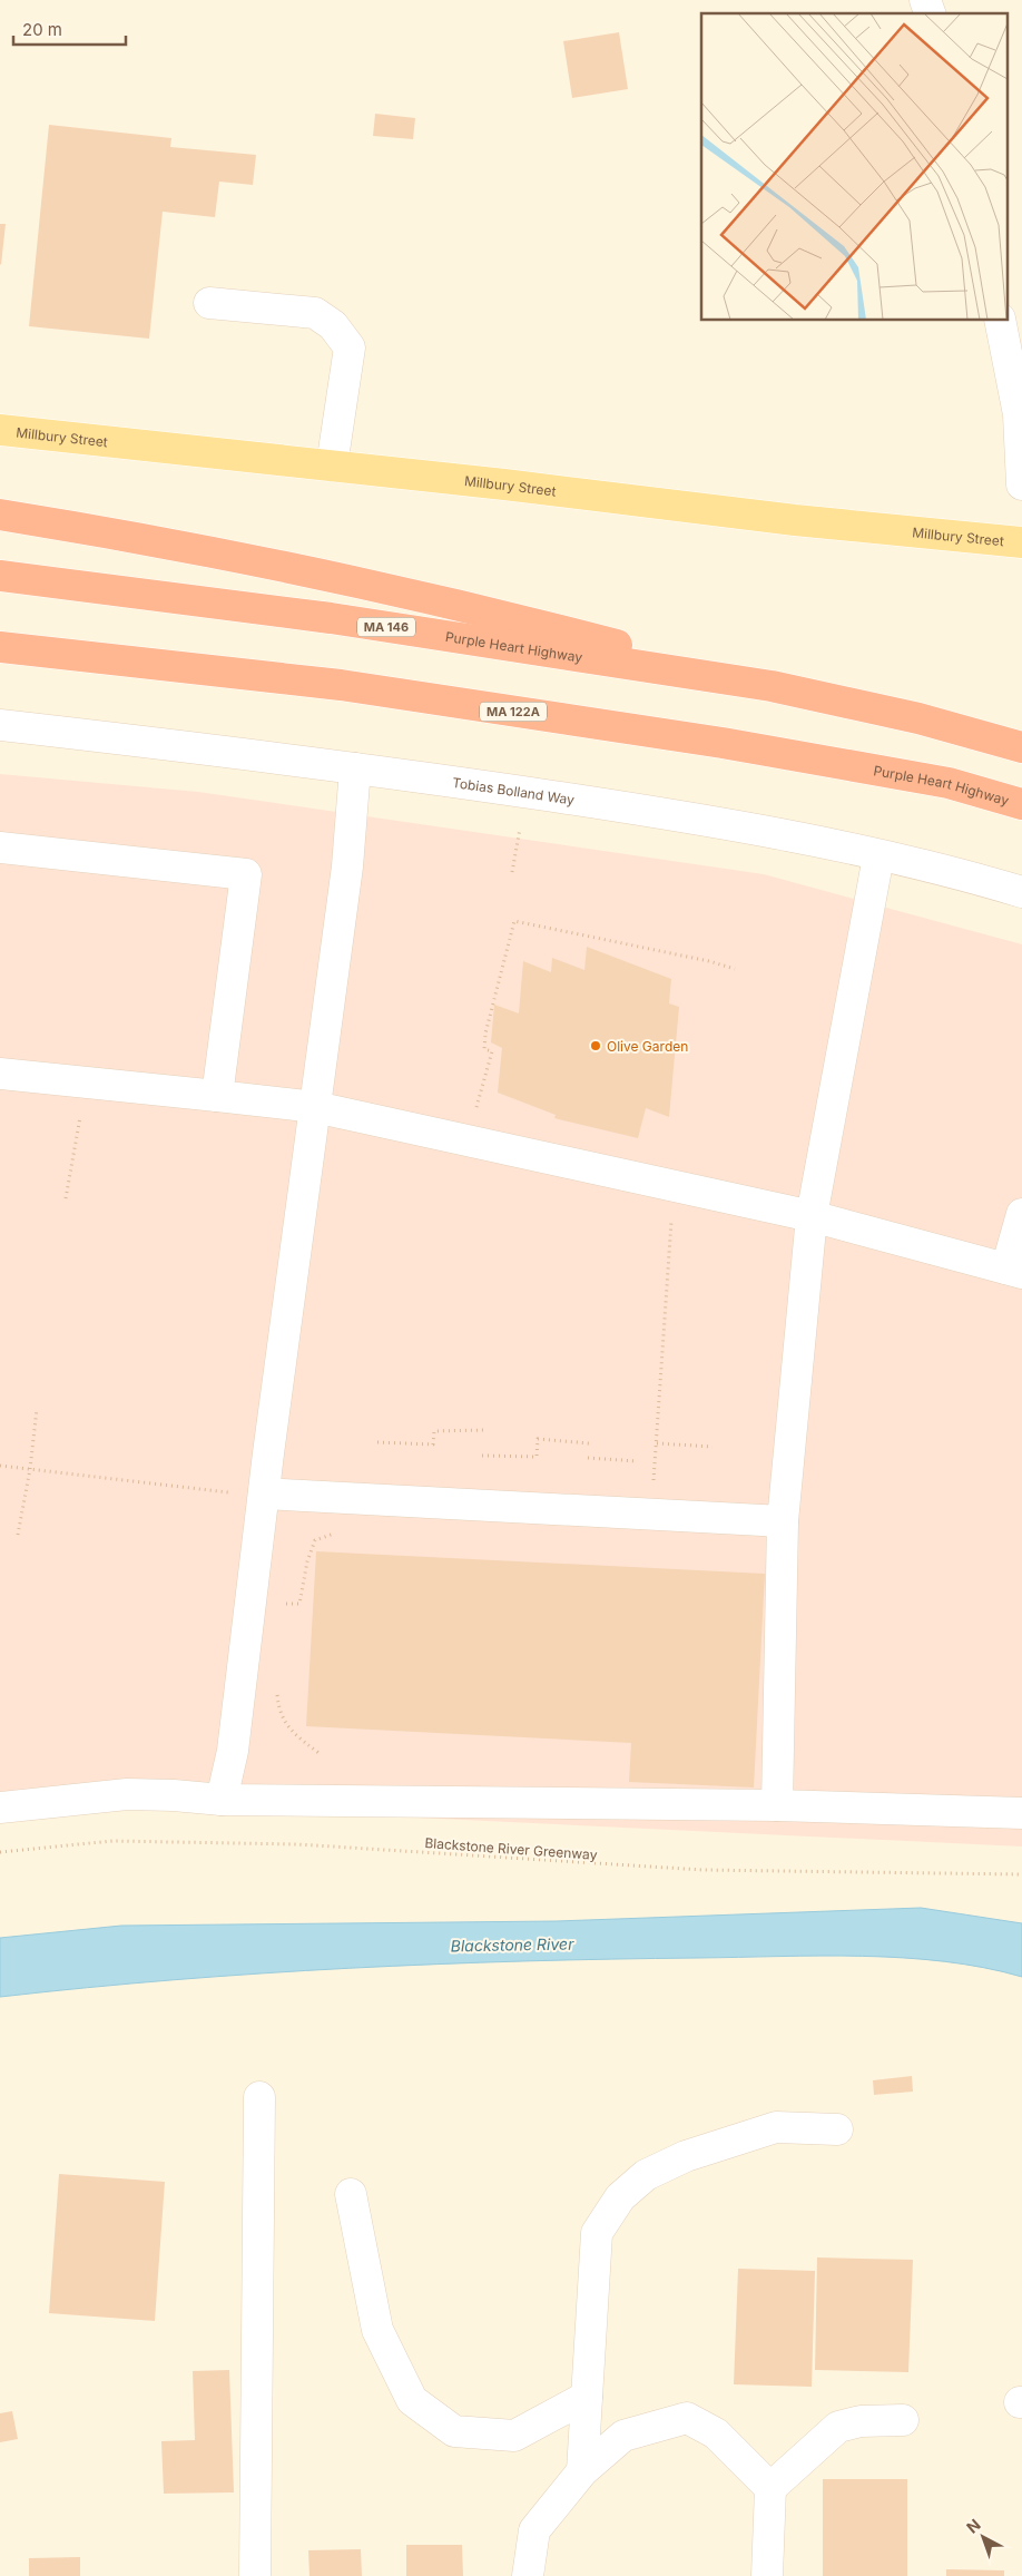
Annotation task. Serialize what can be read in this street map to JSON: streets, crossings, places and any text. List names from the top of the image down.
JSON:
{
  "streets": {
    "highway": ["MA 146", "Purple Heart Highway", "MA 122A"],
    "main road": ["Millbury Street"],
    "street": ["Tobias Bolland Way"],
    "path": ["Blackstone River Greenway"]
  },
  "water": ["Blackstone River"],
  "places": ["Olive Garden"],
  "scale_bar": "20 m",
  "north": "top left"
}
